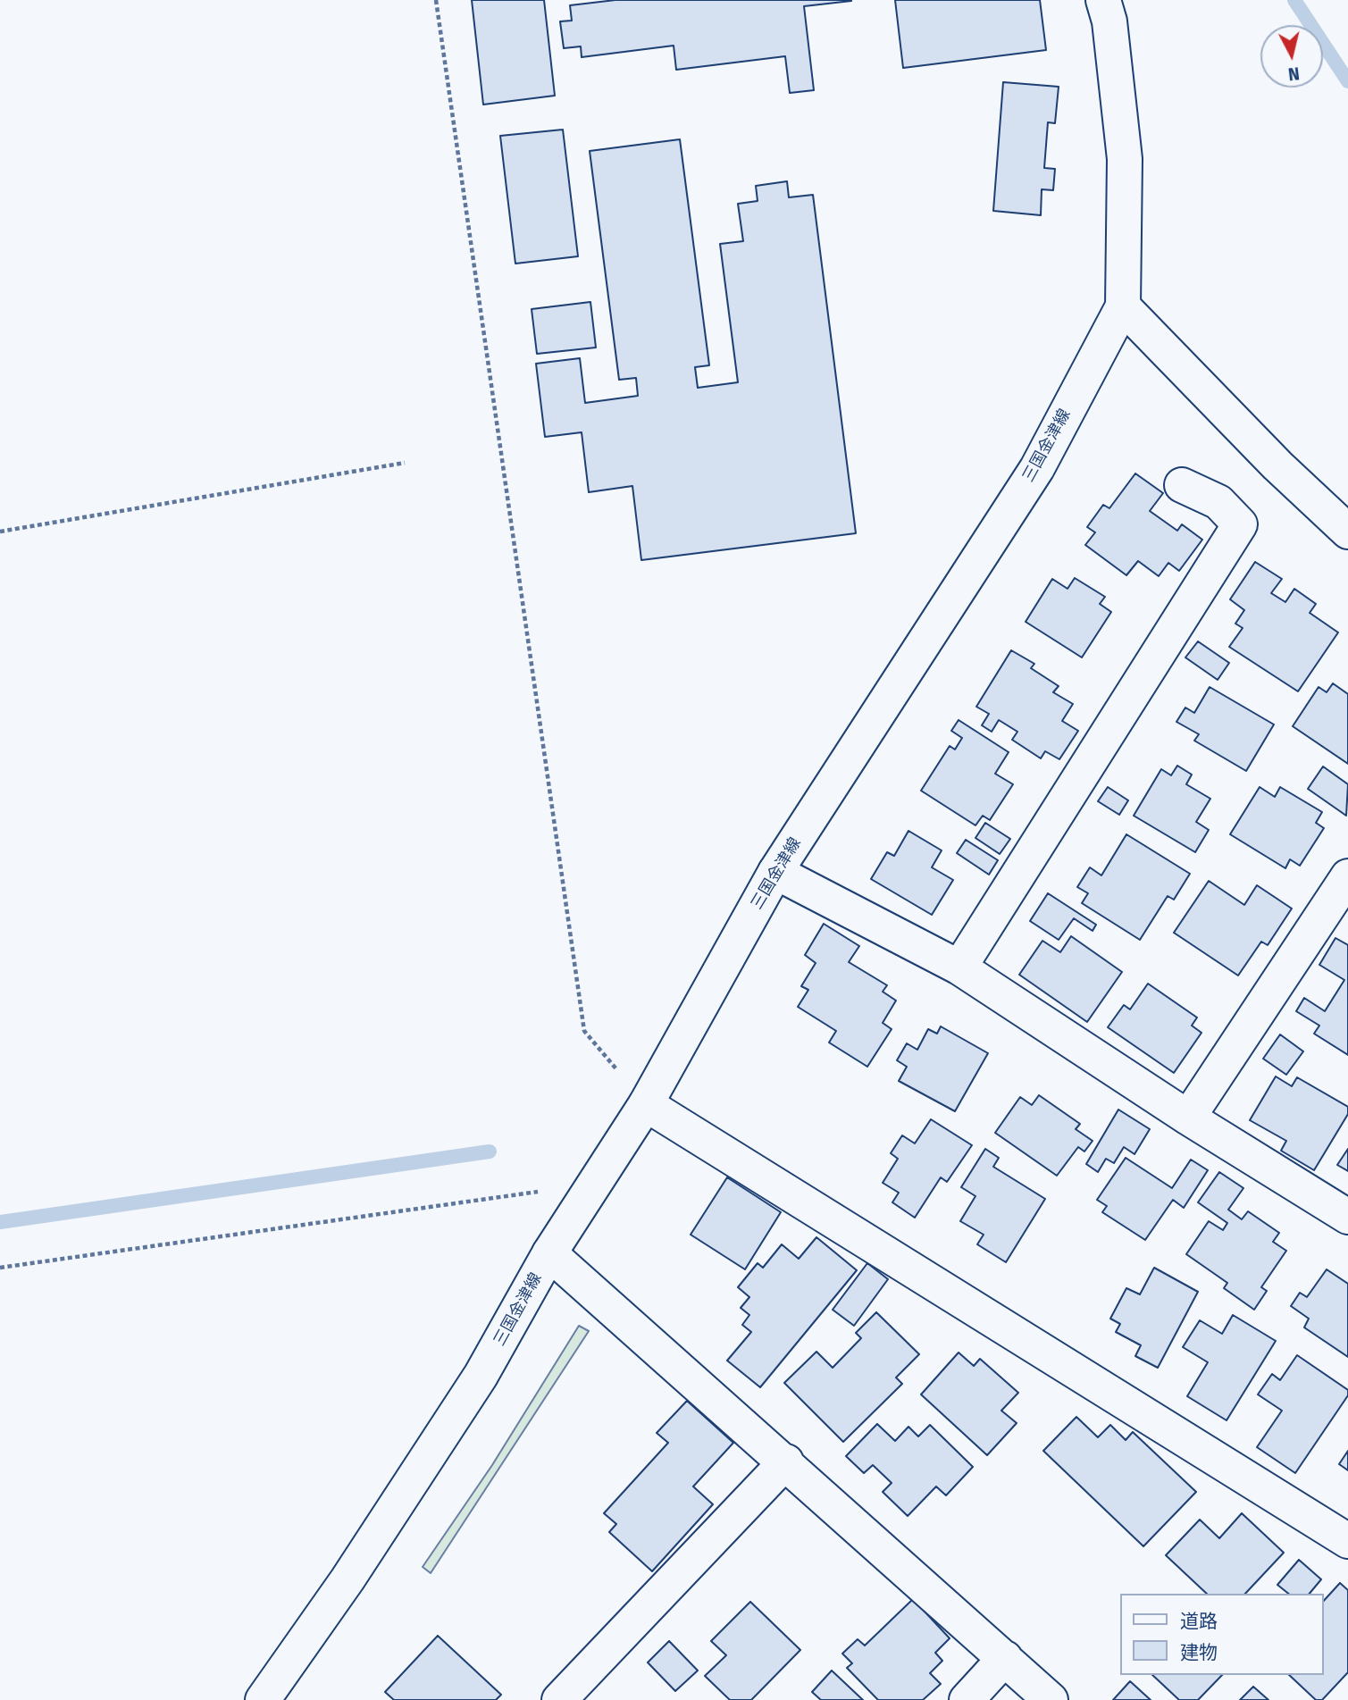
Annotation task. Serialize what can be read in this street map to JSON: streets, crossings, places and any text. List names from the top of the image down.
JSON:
{
  "streets": {
    "street": ["三国金津線"]
  },
  "legend": ["道路", "建物"],
  "north": "bottom"
}
